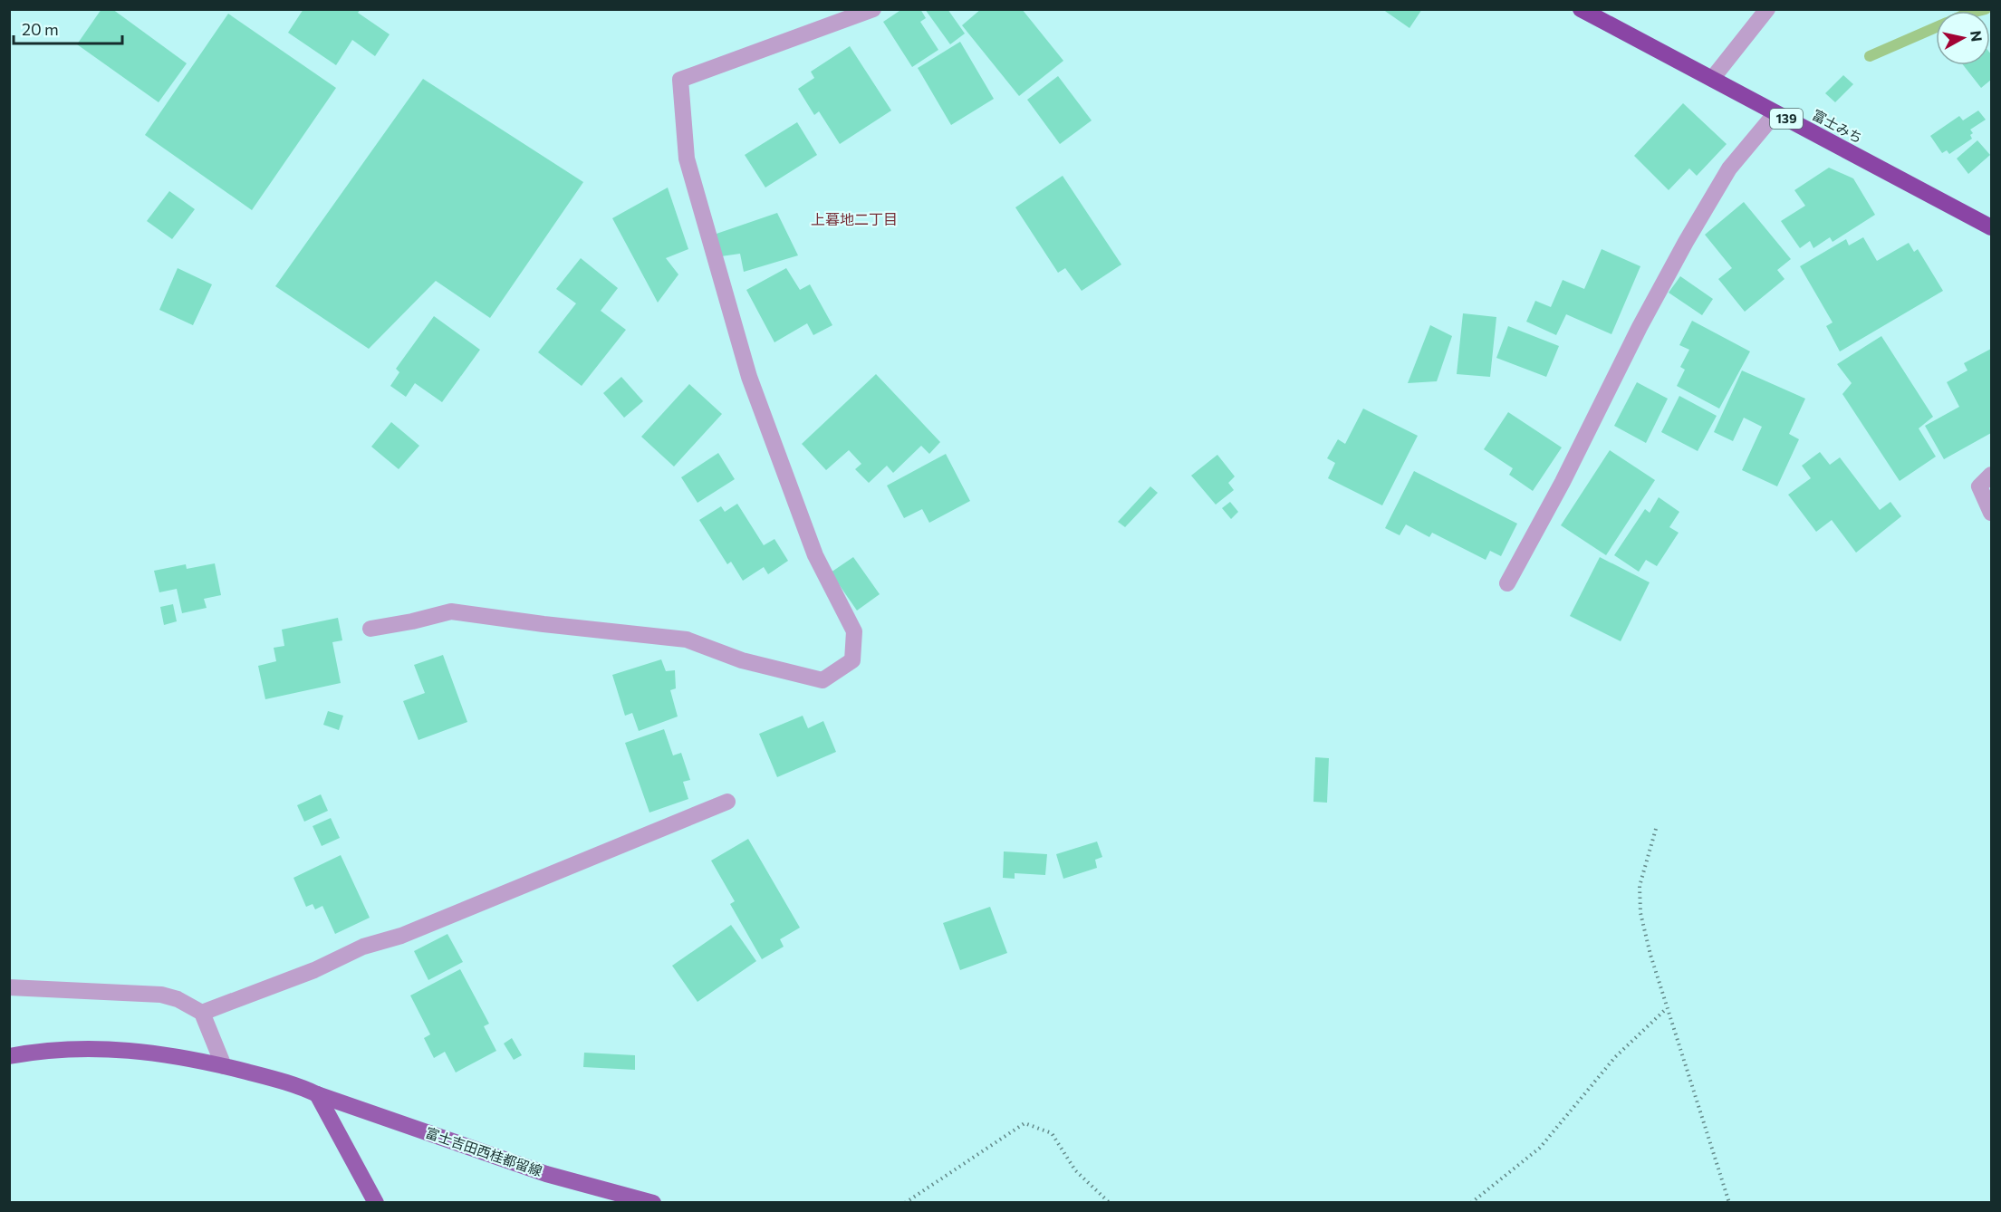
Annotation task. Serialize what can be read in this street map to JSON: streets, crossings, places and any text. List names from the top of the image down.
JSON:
{
  "streets": {
    "highway": ["139", "富士みち"],
    "main road": ["富士吉田西桂都留線"]
  },
  "districts": ["上暮地二丁目"],
  "scale_bar": "20 m",
  "north": "right"
}
